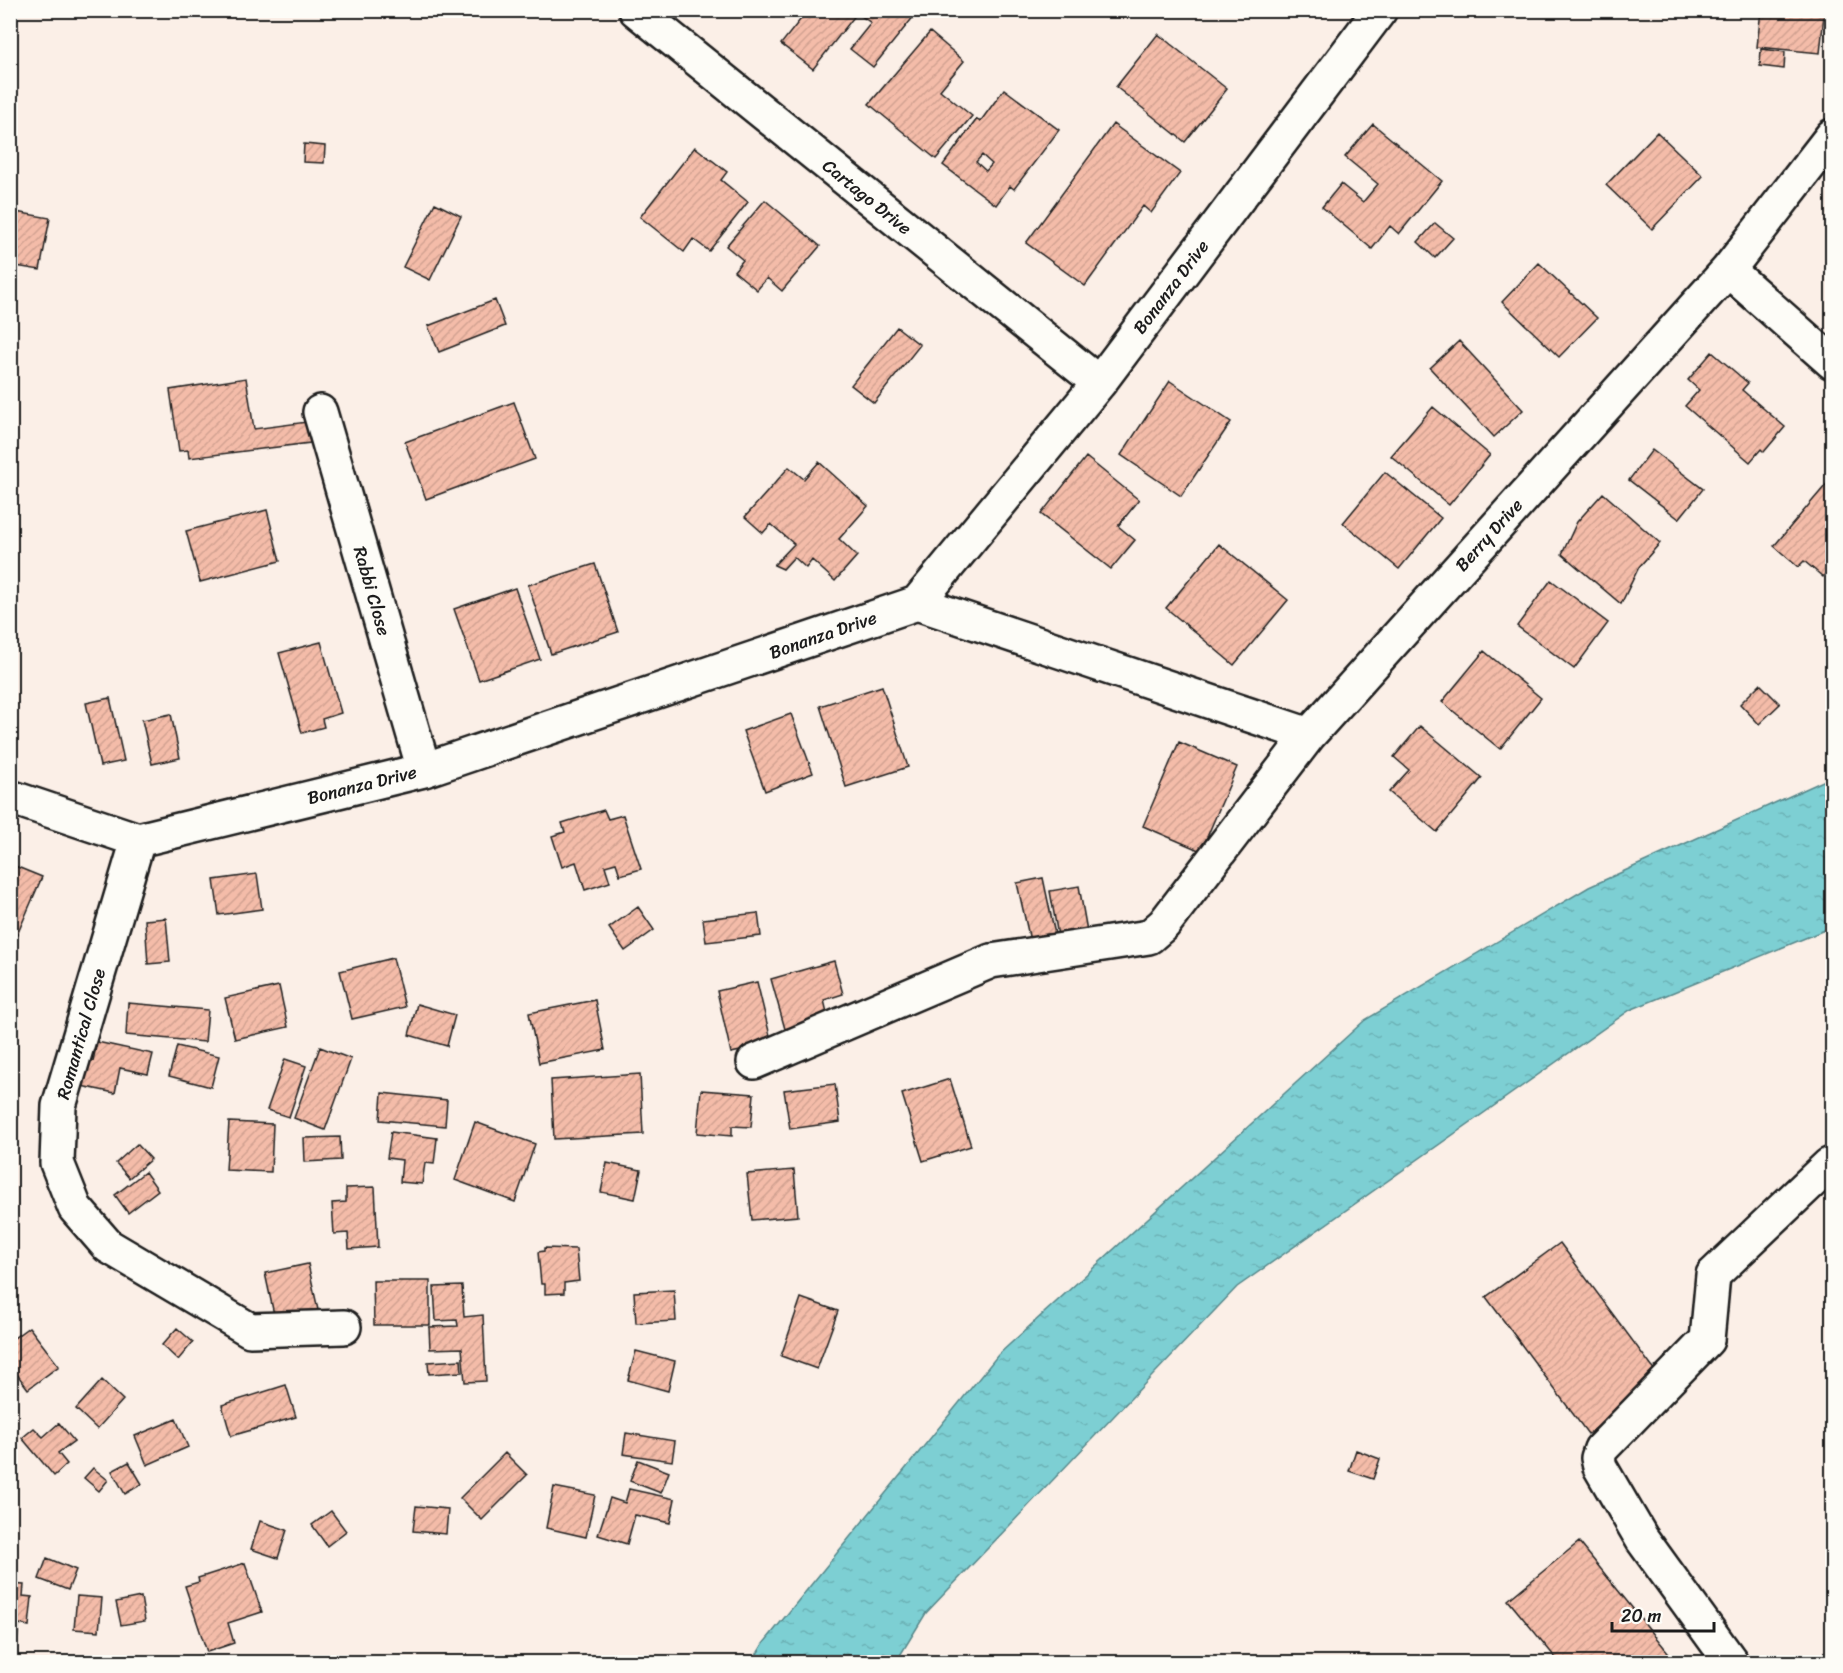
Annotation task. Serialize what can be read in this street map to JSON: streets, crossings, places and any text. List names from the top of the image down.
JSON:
{
  "streets": {
    "street": [
      "Cartago Drive",
      "Bonanza Drive",
      "Berry Drive",
      "Rabbi Close",
      "Romantical Close"
    ]
  },
  "crossings": [
    ["Cartago Drive", "Bonanza Drive"],
    ["Bonanza Drive", "Rabbi Close"],
    ["Bonanza Drive", "Romantical Close"]
  ],
  "scale_bar": "20 m"
}
